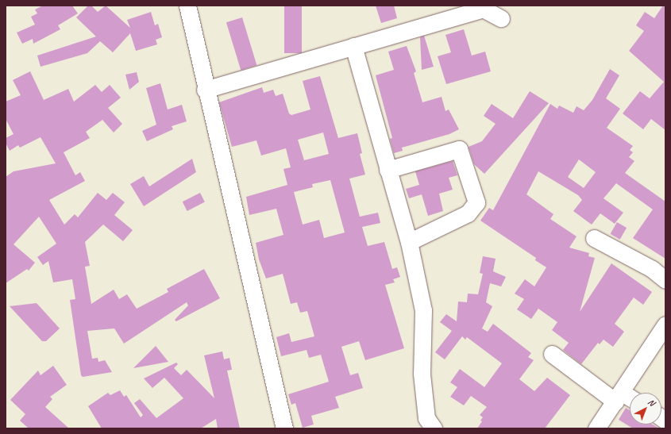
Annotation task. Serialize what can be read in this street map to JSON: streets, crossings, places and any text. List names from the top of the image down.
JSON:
{
  "north": "top right"
}
